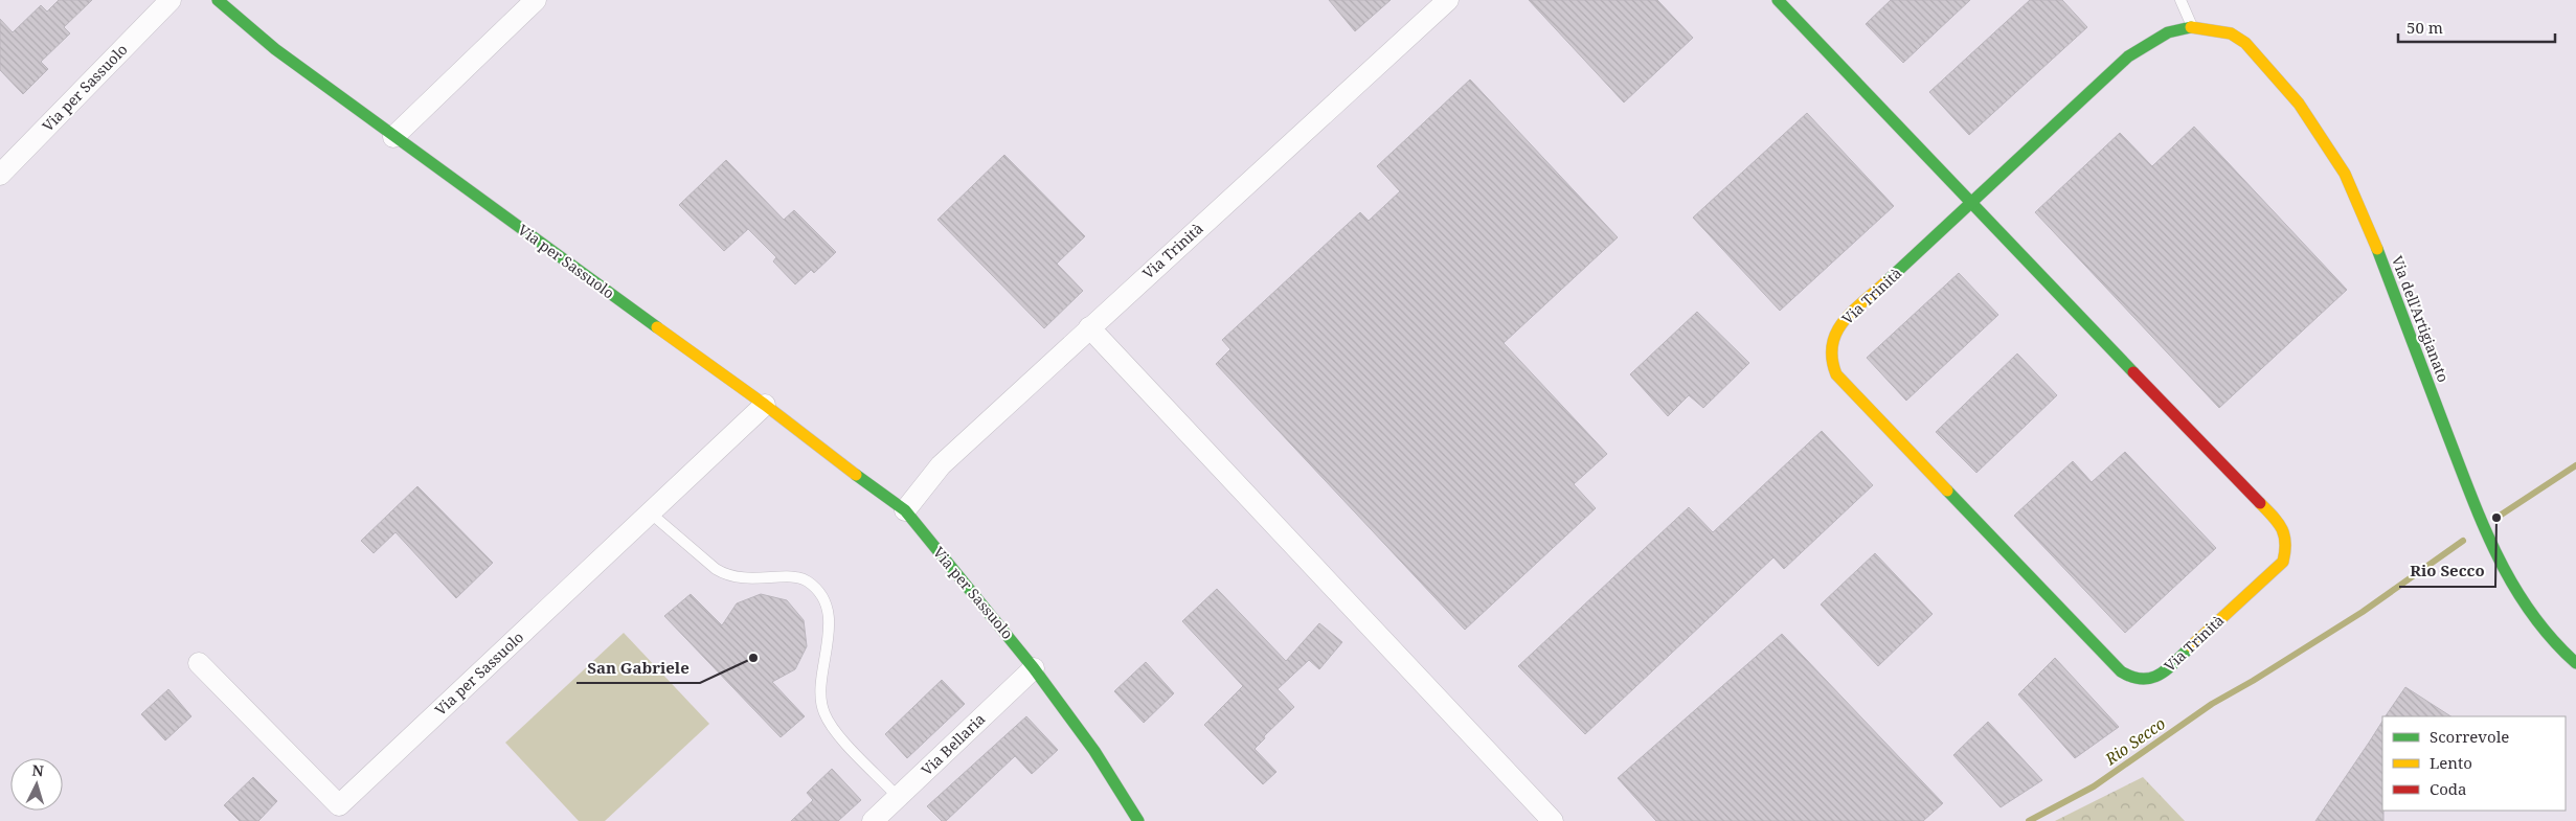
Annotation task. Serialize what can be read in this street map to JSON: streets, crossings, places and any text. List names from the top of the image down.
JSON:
{
  "streets": {
    "street": [
      "Via per Sassuolo",
      "Via Trinità",
      "Via dell'Artigianato",
      "Via Bellaria"
    ]
  },
  "crossings": [
    ["Via per Sassuolo", "Via Trinità"],
    ["Via per Sassuolo", "Via Bellaria"],
    ["Via Trinità", "Via dell'Artigianato"]
  ],
  "water": ["Rio Secco"],
  "places": ["Rio Secco", "San Gabriele"],
  "legend": ["Scorrevole", "Lento", "Coda"],
  "scale_bar": "50 m",
  "north": "top"
}
